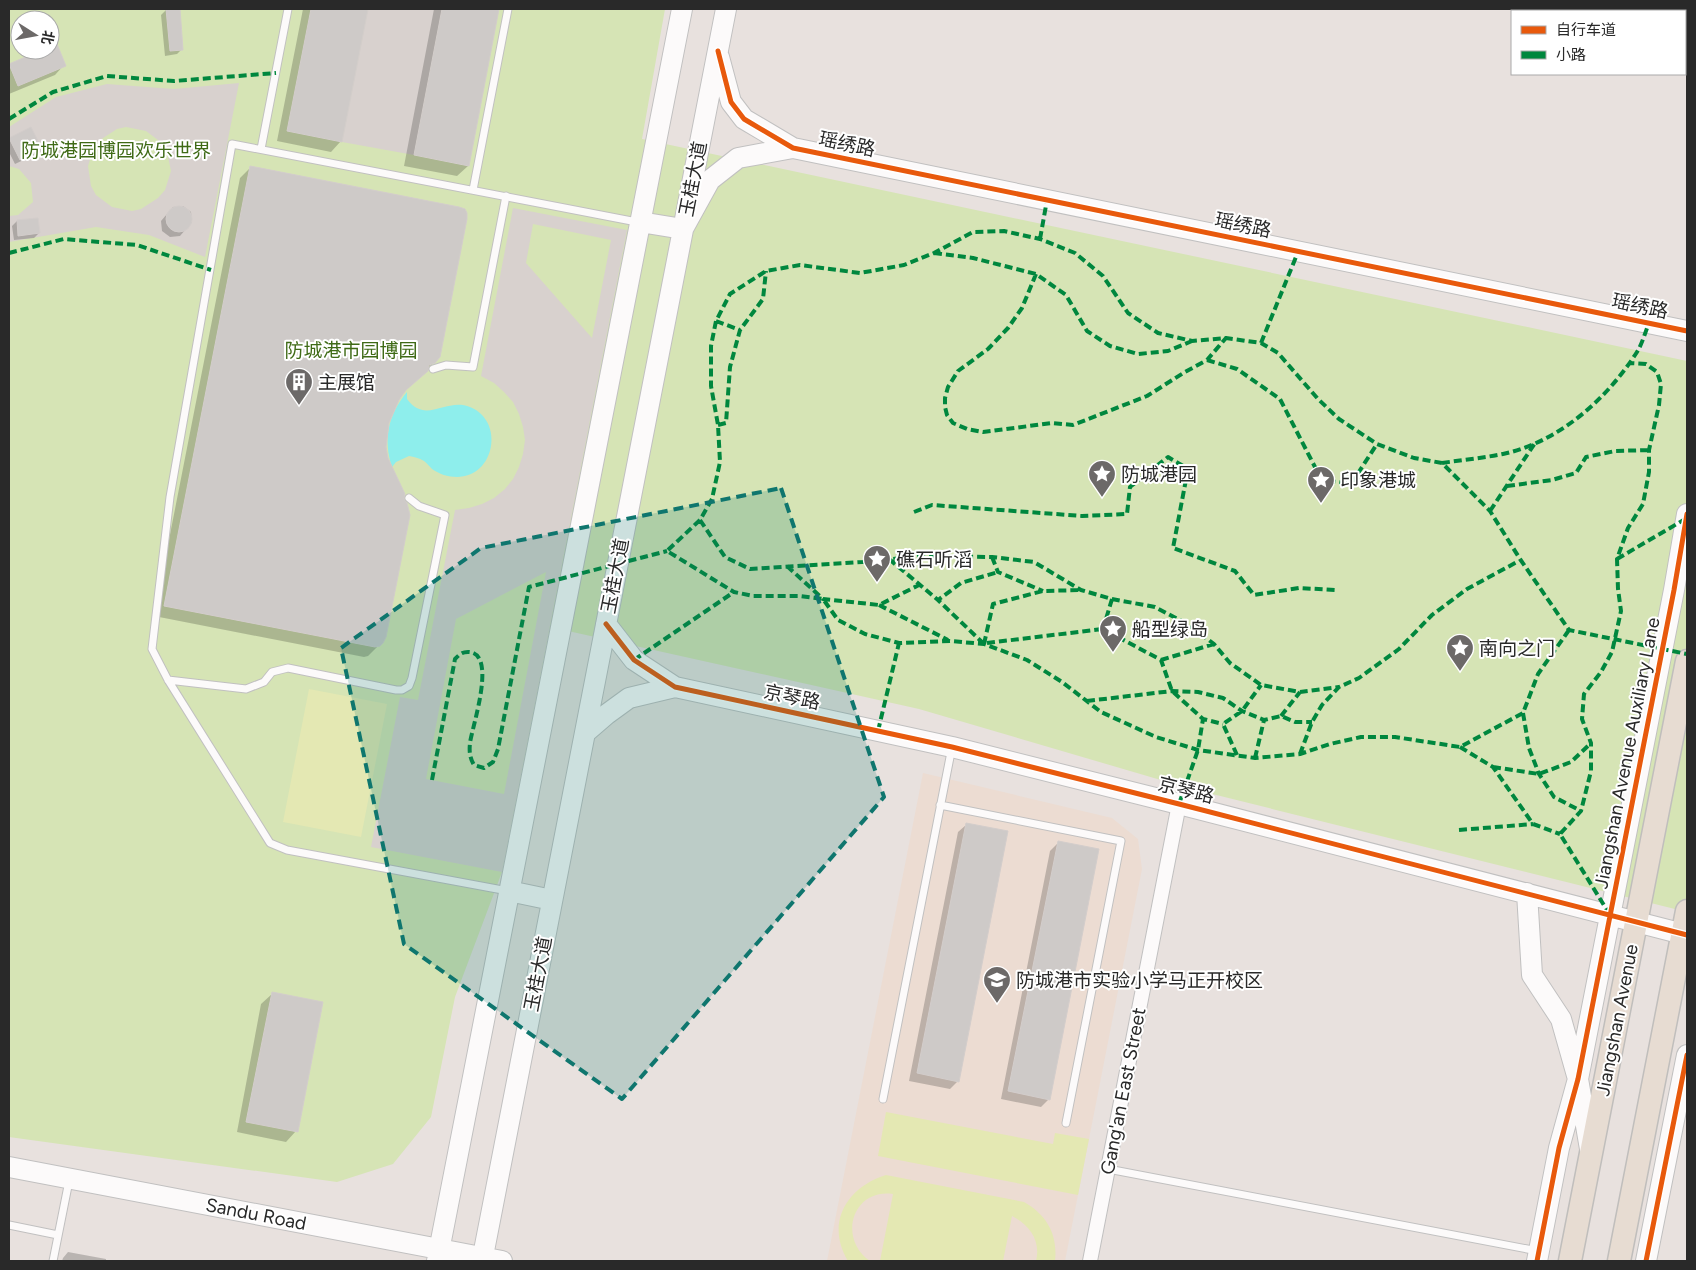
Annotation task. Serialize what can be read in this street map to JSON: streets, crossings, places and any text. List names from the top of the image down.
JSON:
{
  "streets": {
    "main road": ["Jiangshan Avenue"],
    "street": [
      "瑶绣路",
      "玉桂大道",
      "京琴路",
      "Jiangshan Avenue Auxiliary Lane",
      "Gang'an East Street",
      "Sandu Road"
    ]
  },
  "crossings": [
    ["玉桂大道", "Sandu Road"],
    ["京琴路", "Jiangshan Avenue Auxiliary Lane"],
    ["京琴路", "Jiangshan Avenue"],
    ["京琴路", "Gang'an East Street"]
  ],
  "parks": ["防城港园博园欢乐世界", "防城港市园博园"],
  "places": {
    "building": ["主展馆"],
    "place": [
      "防城港园",
      "印象港城",
      "礁石听滔",
      "船型绿岛",
      "南向之门"
    ],
    "school or university": ["防城港市实验小学马正开校区"]
  },
  "legend": ["自行车道", "小路"],
  "north": "right"
}
